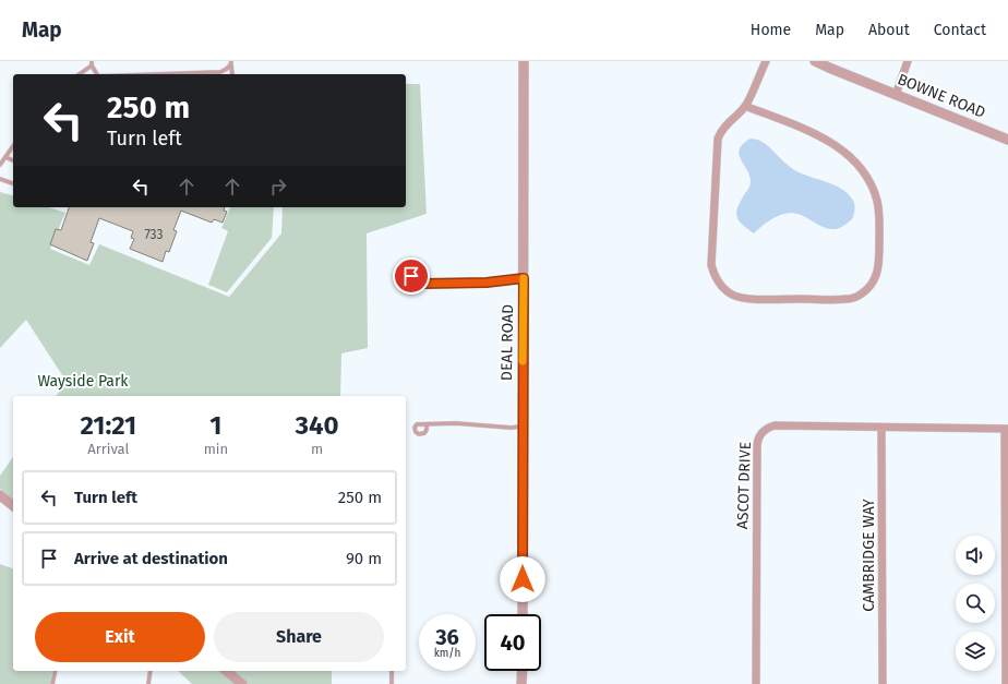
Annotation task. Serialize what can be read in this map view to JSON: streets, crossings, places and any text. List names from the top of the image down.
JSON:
{
  "streets": {
    "street": [
      "BOWNE ROAD",
      "DEAL ROAD",
      "ASCOT DRIVE",
      "CAMBRIDGE WAY"
    ]
  },
  "crossings": [
    ["ASCOT DRIVE", "CAMBRIDGE WAY"]
  ],
  "parks": ["Wayside Park"],
  "house_numbers": ["733"],
  "page": {
    "header": "Map",
    "nav": [
      "Home",
      "Map",
      "About",
      "Contact"
    ],
    "turn": ["250 m", "Turn left"],
    "eta": [
      "21:21",
      "Arrival",
      "1",
      "min",
      "340",
      "m"
    ],
    "list": [
      {
        "name": "Turn left",
        "value": "250 m"
      },
      {
        "name": "Arrive at destination",
        "value": "90 m"
      }
    ],
    "buttons": ["Exit", "Share"],
    "speed": "36 km/h",
    "limit": "40"
  }
}
